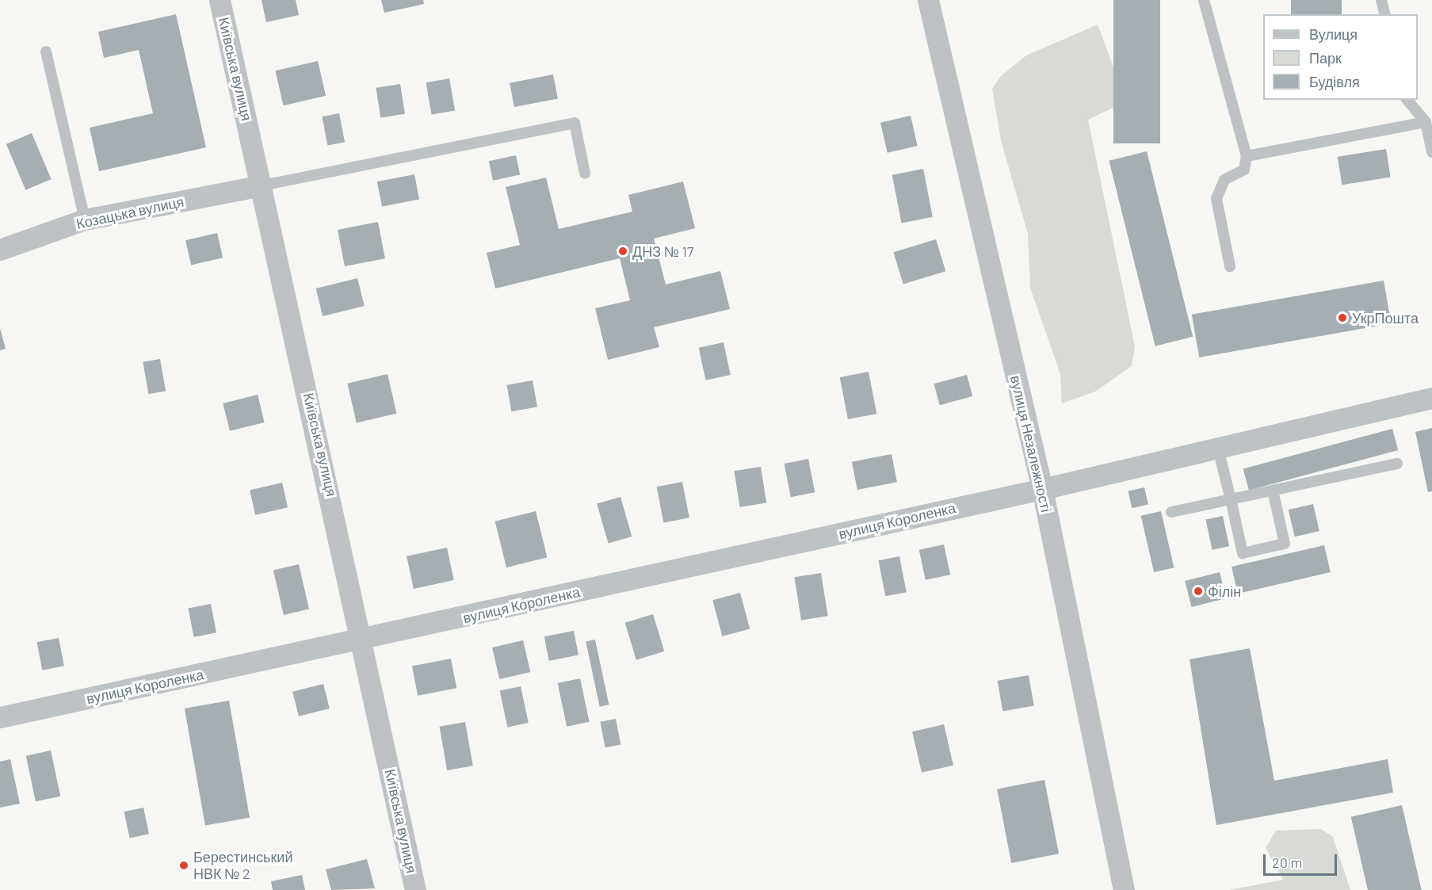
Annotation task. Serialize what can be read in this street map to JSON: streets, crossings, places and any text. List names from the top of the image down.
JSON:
{
  "streets": {
    "street": [
      "Київська вулиця",
      "Козацька вулиця",
      "вулиця Незалежності",
      "вулиця Короленка"
    ]
  },
  "crossings": [
    ["Київська вулиця", "Козацька вулиця"],
    ["Київська вулиця", "вулиця Короленка"],
    ["вулиця Незалежності", "вулиця Короленка"]
  ],
  "places": [
    "ДНЗ № 17",
    "УкрПошта",
    "Філін",
    "Берестинський НВК № 2"
  ],
  "legend": ["Вулиця", "Парк", "Будівля"],
  "scale_bar": "20 m"
}
